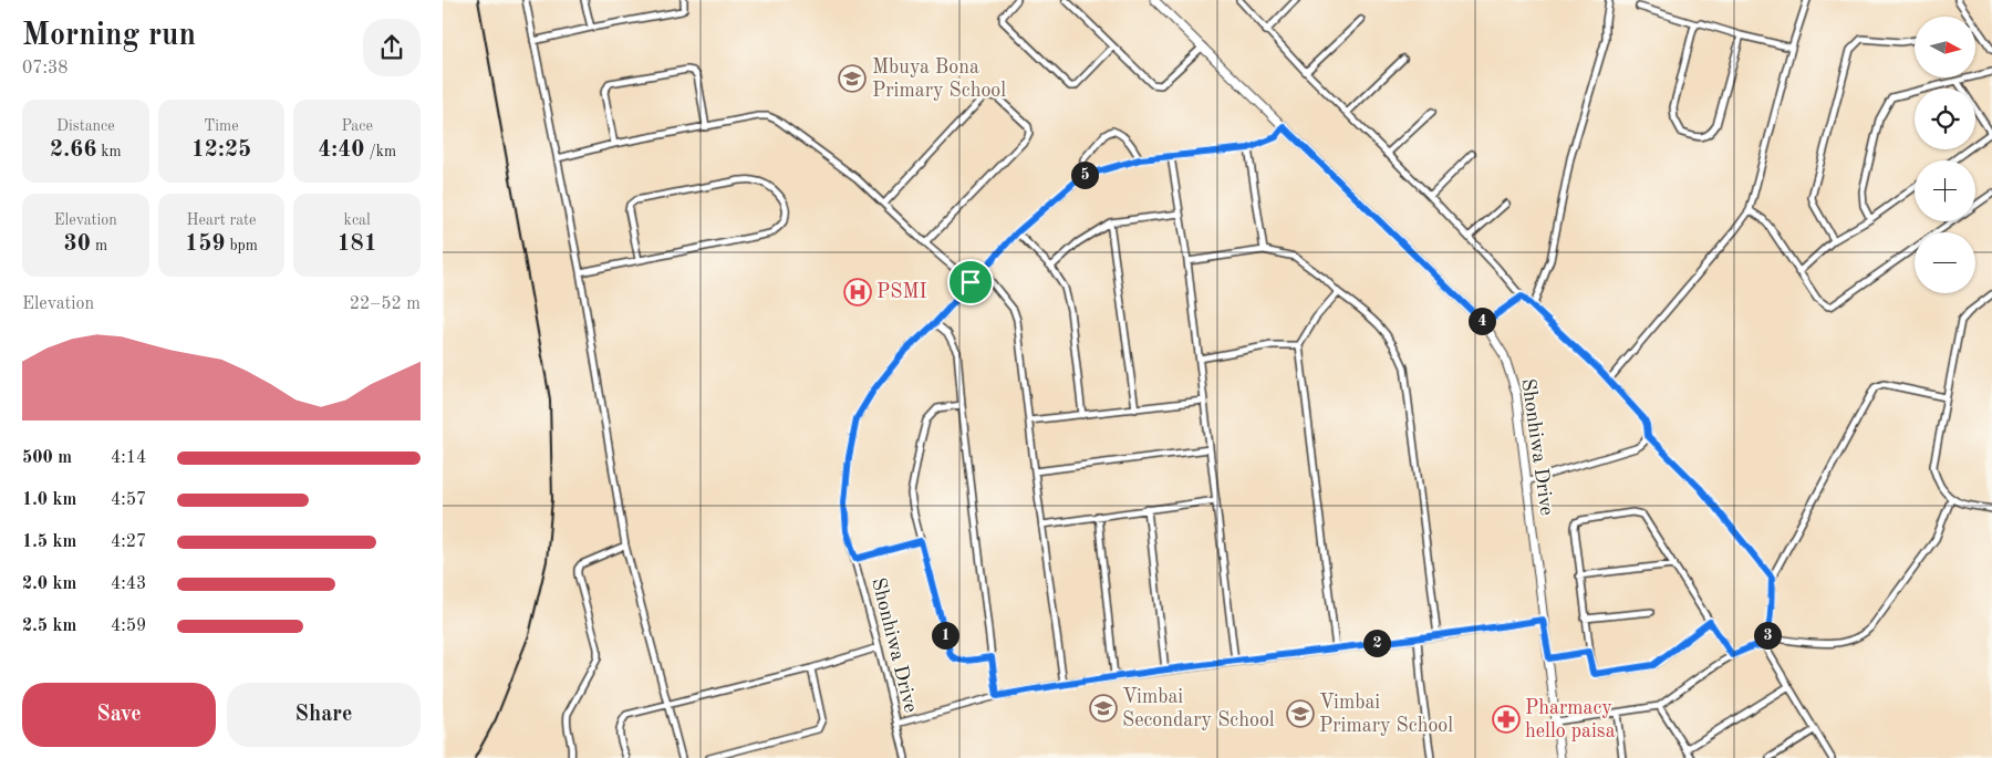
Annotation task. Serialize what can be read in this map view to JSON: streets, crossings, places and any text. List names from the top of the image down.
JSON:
{
  "streets": {
    "street": ["Shonhiwa Drive"]
  },
  "places": {
    "school or university": ["Mbuya Bona Primary School", "Vimbai Secondary School", "Vimbai Primary School"],
    "hospital": ["PSMI"],
    "pharmacy": ["Pharmacy hello paisa"]
  },
  "north": "right",
  "page": {
    "heading": ["Morning run", "07:38"],
    "map_buttons": ["+", "−"],
    "stats": [
      ["Distance", "2.66 km"],
      ["Time", "12:25"],
      ["Pace", "4:40 /km"],
      ["Elevation", "30 m"],
      ["Heart rate", "159 bpm"],
      ["kcal", "181"]
    ],
    "pins": [
      "5",
      "4",
      "1",
      "3",
      "2"
    ],
    "chart": ["Elevation", "22–52 m"],
    "list": [
      {
        "name": "500 m",
        "note": "4:14"
      },
      {
        "name": "1.0 km",
        "note": "4:57"
      },
      {
        "name": "1.5 km",
        "note": "4:27"
      },
      {
        "name": "2.0 km",
        "note": "4:43"
      },
      {
        "name": "2.5 km",
        "note": "4:59"
      }
    ],
    "buttons": ["Save", "Share"]
  }
}
